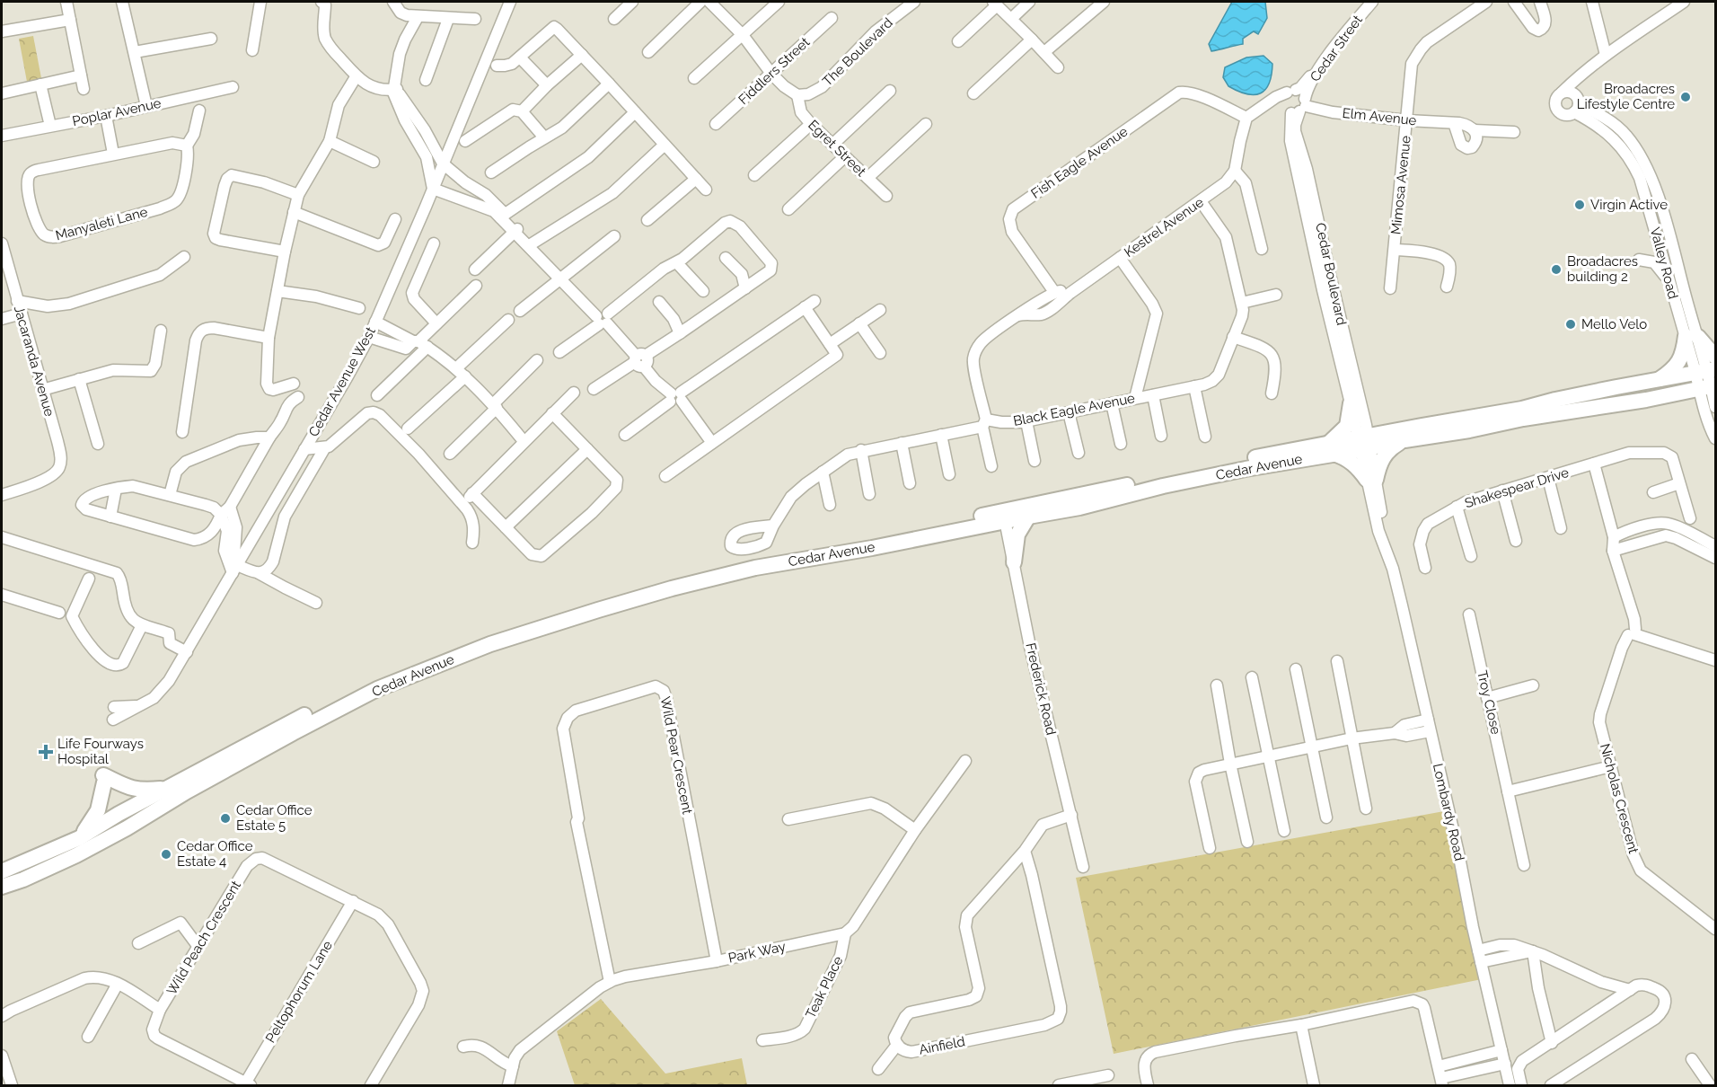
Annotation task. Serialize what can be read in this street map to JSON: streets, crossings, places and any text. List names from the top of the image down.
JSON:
{
  "streets": {
    "main road": ["Cedar Avenue"],
    "street": [
      "Cedar Street",
      "The Boulevard",
      "Fiddlers Street",
      "Poplar Avenue",
      "Elm Avenue",
      "Egret Street",
      "Fish Eagle Avenue",
      "Mimosa Avenue",
      "Manyaleti Lane",
      "Kestrel Avenue",
      "Valley Road",
      "Cedar Boulevard",
      "Jacaranda Avenue",
      "Cedar Avenue West",
      "Black Eagle Avenue",
      "Shakespear Drive",
      "Frederick Road",
      "Troy Close",
      "Wild Pear Crescent",
      "Nicholas Crescent",
      "Lombardy Road",
      "Wild Peach Crescent",
      "Park Way",
      "Teak Place",
      "Peltophorum Lane",
      "Ainfield"
    ]
  },
  "crossings": [
    ["Cedar Street", "Elm Avenue"],
    ["Cedar Street", "Cedar Boulevard"],
    ["The Boulevard", "Egret Street"],
    ["Elm Avenue", "Mimosa Avenue"],
    ["Elm Avenue", "Cedar Boulevard"],
    ["Fish Eagle Avenue", "Kestrel Avenue"],
    ["Kestrel Avenue", "Black Eagle Avenue"],
    ["Valley Road", "Cedar Avenue"],
    ["Cedar Boulevard", "Cedar Avenue"],
    ["Cedar Boulevard", "Lombardy Road"],
    ["Cedar Avenue", "Frederick Road"],
    ["Cedar Avenue", "Lombardy Road"],
    ["Wild Pear Crescent", "Park Way"],
    ["Wild Peach Crescent", "Peltophorum Lane"],
    ["Park Way", "Teak Place"]
  ],
  "places": {
    "other": [
      "Broadacres Lifestyle Centre",
      "Virgin Active",
      "Broadacres building 2",
      "Mello Velo",
      "Cedar Office Estate 5",
      "Cedar Office Estate 4"
    ],
    "health": ["Life Fourways Hospital"]
  }
}
